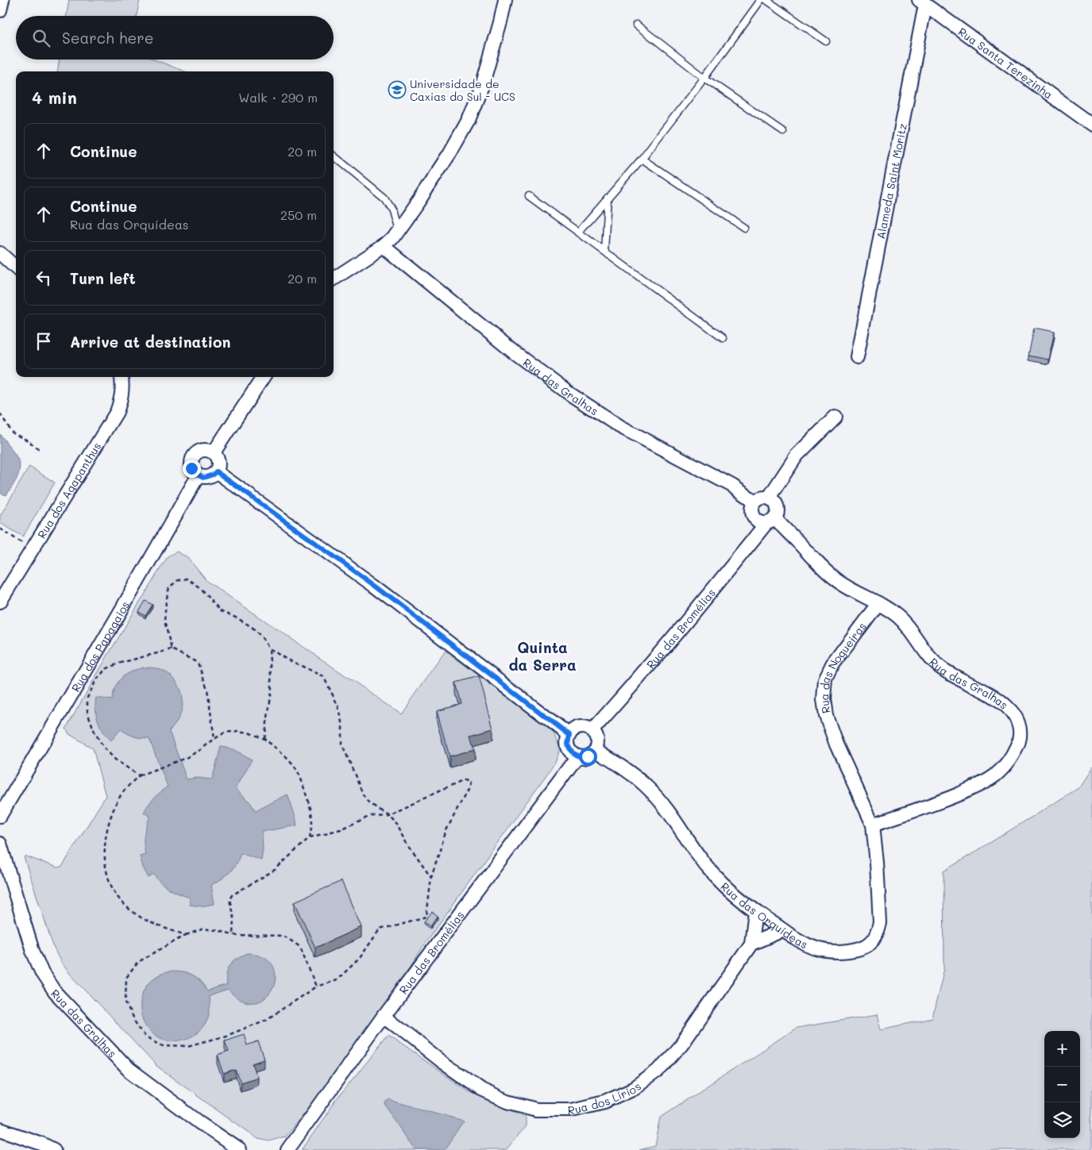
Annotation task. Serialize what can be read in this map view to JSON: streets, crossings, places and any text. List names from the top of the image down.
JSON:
{
  "streets": {
    "street": [
      "Rua Santa Terezinha",
      "Alameda Saint Moritz",
      "Rua das Gralhas",
      "Rua dos Agapanthus",
      "Rua das Bromélias",
      "Rua dos Papagaios",
      "Rua das Nogueiras",
      "Rua das Orquídeas",
      "Rua dos Lírios"
    ]
  },
  "crossings": [
    ["Rua Santa Terezinha", "Alameda Saint Moritz"],
    ["Rua das Gralhas", "Rua das Bromélias"],
    ["Rua das Gralhas", "Rua das Nogueiras"],
    ["Rua das Gralhas", "Rua das Orquídeas"],
    ["Rua das Bromélias", "Rua das Orquídeas"],
    ["Rua das Bromélias", "Rua dos Lírios"],
    ["Rua das Nogueiras", "Rua das Orquídeas"],
    ["Rua das Orquídeas", "Rua dos Lírios"]
  ],
  "districts": ["Quinta da Serra"],
  "places": {
    "school or university": ["Universidade de Caxias do Sul - UCS"]
  },
  "page": {
    "search": "Search here",
    "heading": ["4 min", "Walk · 290 m"],
    "list": [
      ["Continue", "20 m"],
      ["Continue", "Rua das Orquídeas", "250 m"],
      ["Turn left", "20 m"],
      "Arrive at destination"
    ],
    "map_buttons": ["+", "−"]
  }
}
